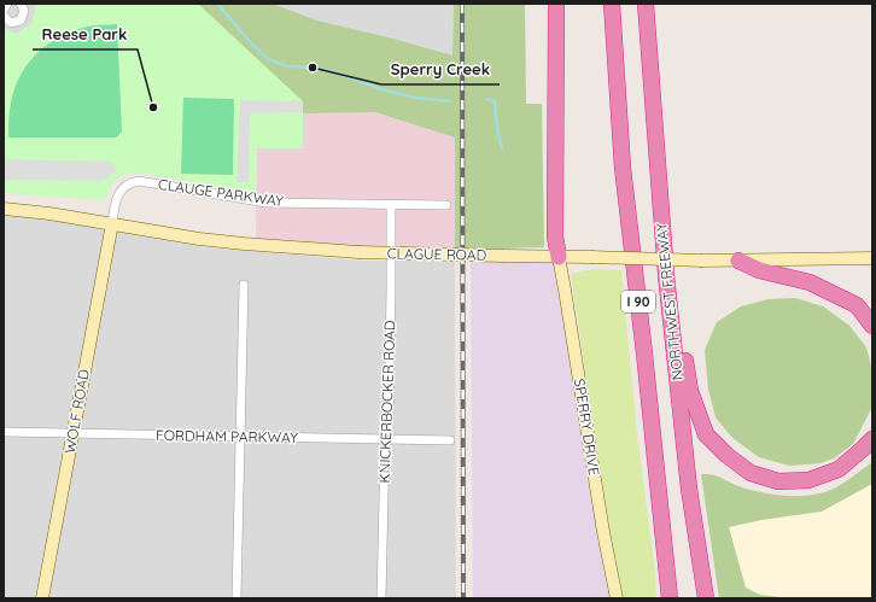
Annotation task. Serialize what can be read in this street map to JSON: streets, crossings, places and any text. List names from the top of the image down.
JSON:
{
  "streets": {
    "highway": ["I 90", "NORTHWEST FREEWAY"],
    "main road": ["CLAGUE ROAD", "WOLF ROAD", "SPERRY DRIVE"],
    "street": ["CLAUGE PARKWAY", "KNICKERBOCKER ROAD", "FORDHAM PARKWAY"]
  },
  "crossings": [
    ["CLAUGE PARKWAY", "CLAGUE ROAD"],
    ["CLAUGE PARKWAY", "KNICKERBOCKER ROAD"],
    ["CLAUGE PARKWAY", "WOLF ROAD"],
    ["CLAGUE ROAD", "WOLF ROAD"],
    ["CLAGUE ROAD", "SPERRY DRIVE"],
    ["KNICKERBOCKER ROAD", "FORDHAM PARKWAY"],
    ["WOLF ROAD", "FORDHAM PARKWAY"]
  ],
  "places": ["Sperry Creek", "Reese Park"]
}
